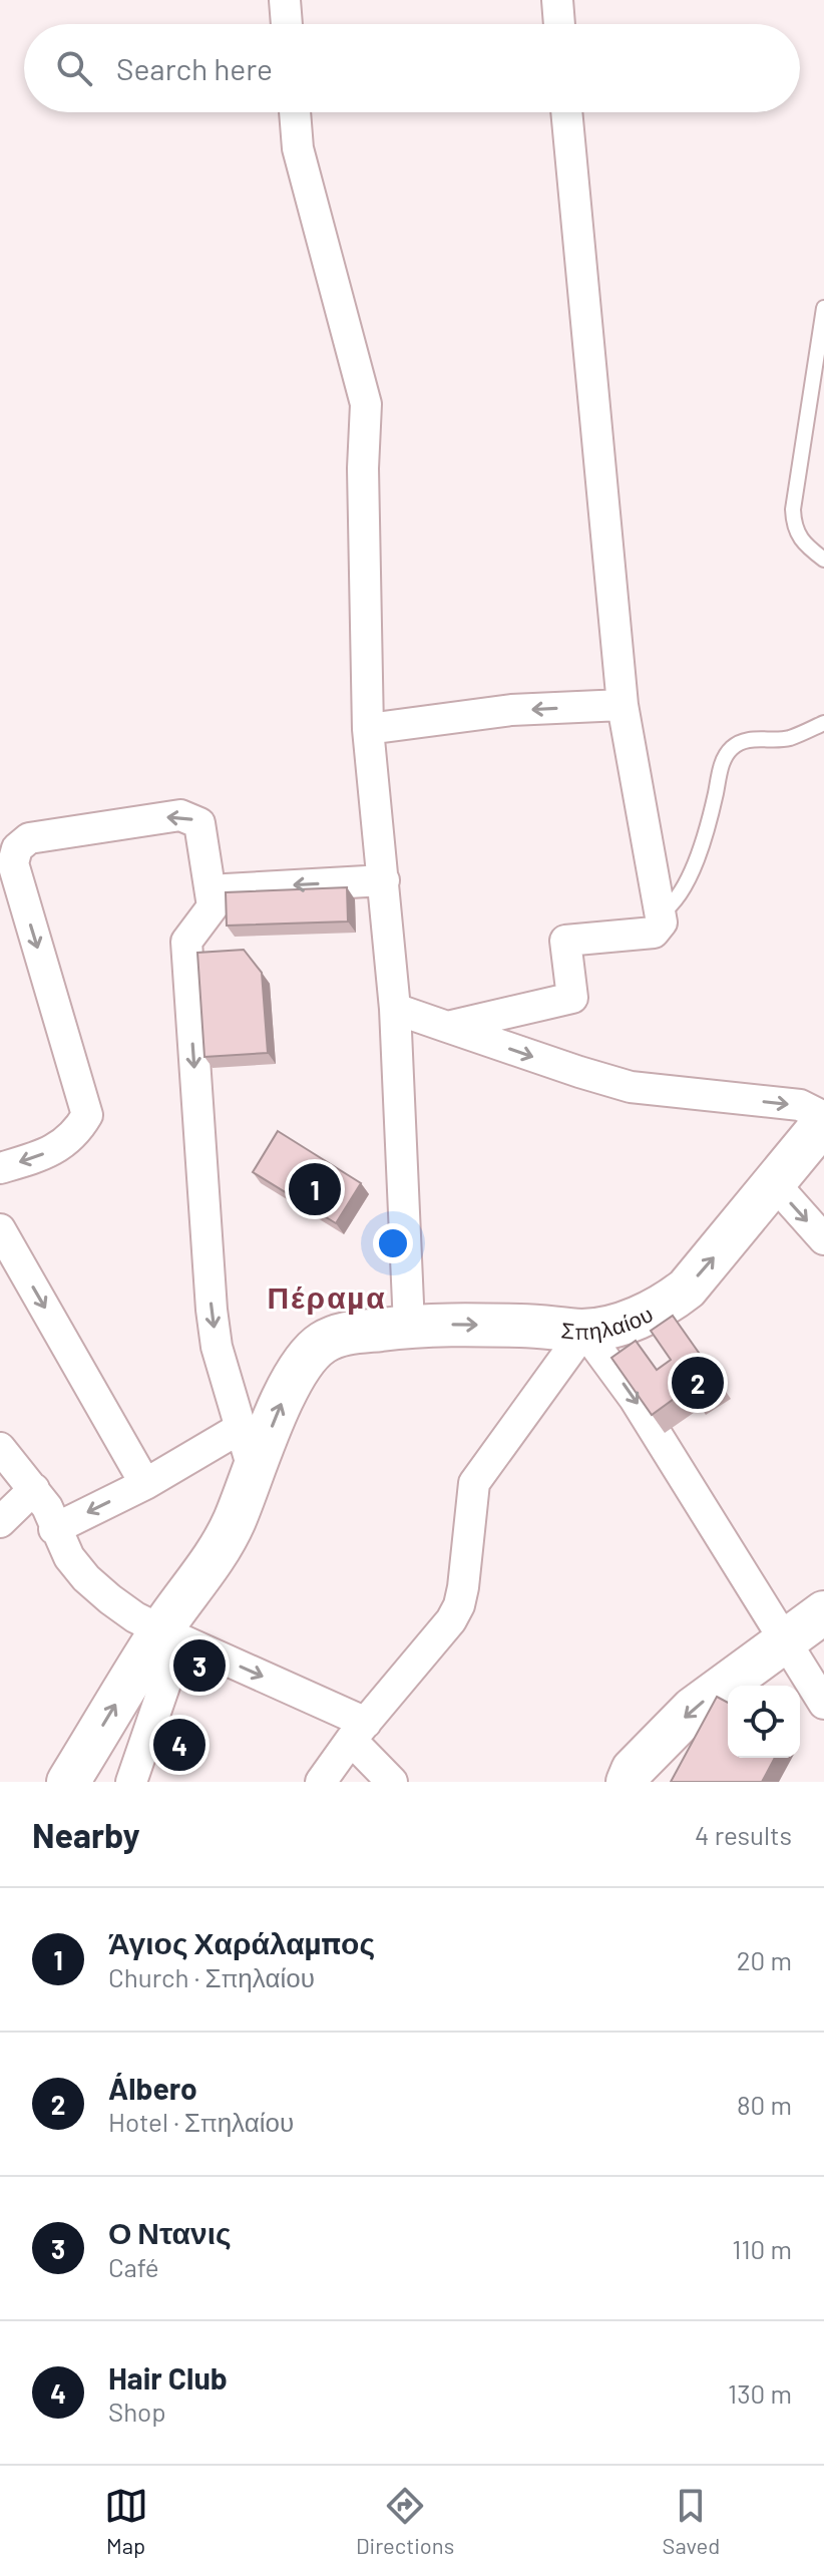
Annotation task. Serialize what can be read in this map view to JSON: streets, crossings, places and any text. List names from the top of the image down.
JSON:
{
  "streets": {
    "street": ["Σπηλαίου"]
  },
  "one_way": ["Σπηλαίου"],
  "districts": ["Πέραμα"],
  "page": {
    "search": "Search here",
    "pins": [
      "1",
      "2",
      "3",
      "4"
    ],
    "heading": ["Nearby", "4 results"],
    "list": [
      {
        "mark": "1",
        "name": "Άγιος Χαράλαμπος",
        "note": "Church · Σπηλαίου",
        "value": "20 m"
      },
      {
        "mark": "2",
        "name": "Álbero",
        "note": "Hotel · Σπηλαίου",
        "value": "80 m"
      },
      {
        "mark": "3",
        "name": "Ο Ντανις",
        "note": "Café",
        "value": "110 m"
      },
      {
        "mark": "4",
        "name": "Hair Club",
        "note": "Shop",
        "value": "130 m"
      }
    ],
    "nav": ["Map", "Directions", "Saved"]
  }
}
